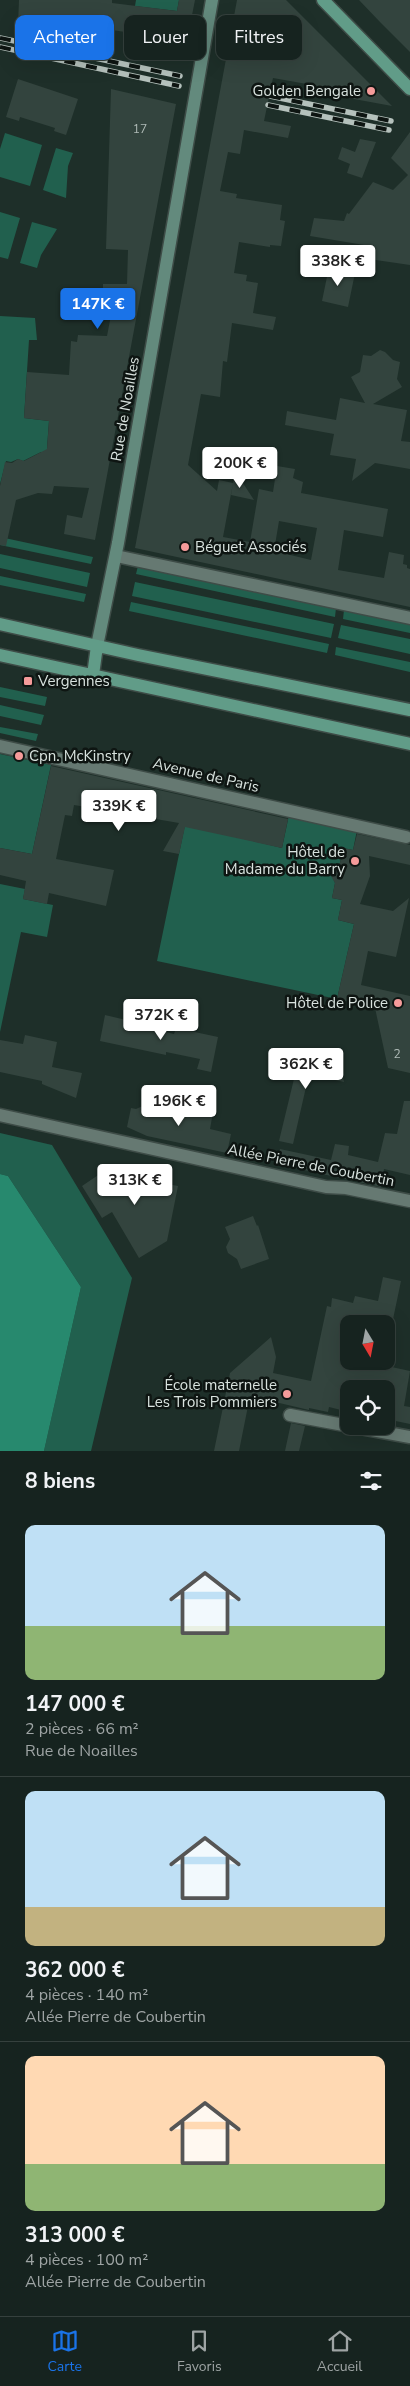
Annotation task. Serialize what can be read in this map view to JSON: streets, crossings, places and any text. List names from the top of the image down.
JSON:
{
  "streets": {
    "street": ["Rue de Noailles", "Avenue de Paris", "Allée Pierre de Coubertin"]
  },
  "places": {
    "other": [
      "Golden Bengale",
      "Béguet Associés",
      "Cpn. McKinstry",
      "Hôtel de Madame du Barry",
      "Hôtel de Police",
      "École maternelle Les Trois Pommiers"
    ],
    "transit": ["Vergennes"]
  },
  "house_numbers": ["17", "2"],
  "north": "bottom",
  "page": {
    "chip": ["Acheter", "Louer", "Filtres"],
    "price": [
      "338K €",
      "147K €",
      "200K €",
      "339K €",
      "372K €",
      "362K €",
      "196K €",
      "313K €"
    ],
    "heading": "8 biens",
    "list": [
      {
        "name": "147 000 €",
        "note": "2 pièces · 66 m² · Rue de Noailles"
      },
      {
        "name": "362 000 €",
        "note": "4 pièces · 140 m² · Allée Pierre de Coubertin"
      },
      {
        "name": "313 000 €",
        "note": "4 pièces · 100 m² · Allée Pierre de Coubertin"
      }
    ],
    "tabs": ["Carte", "Favoris", "Accueil"]
  }
}
